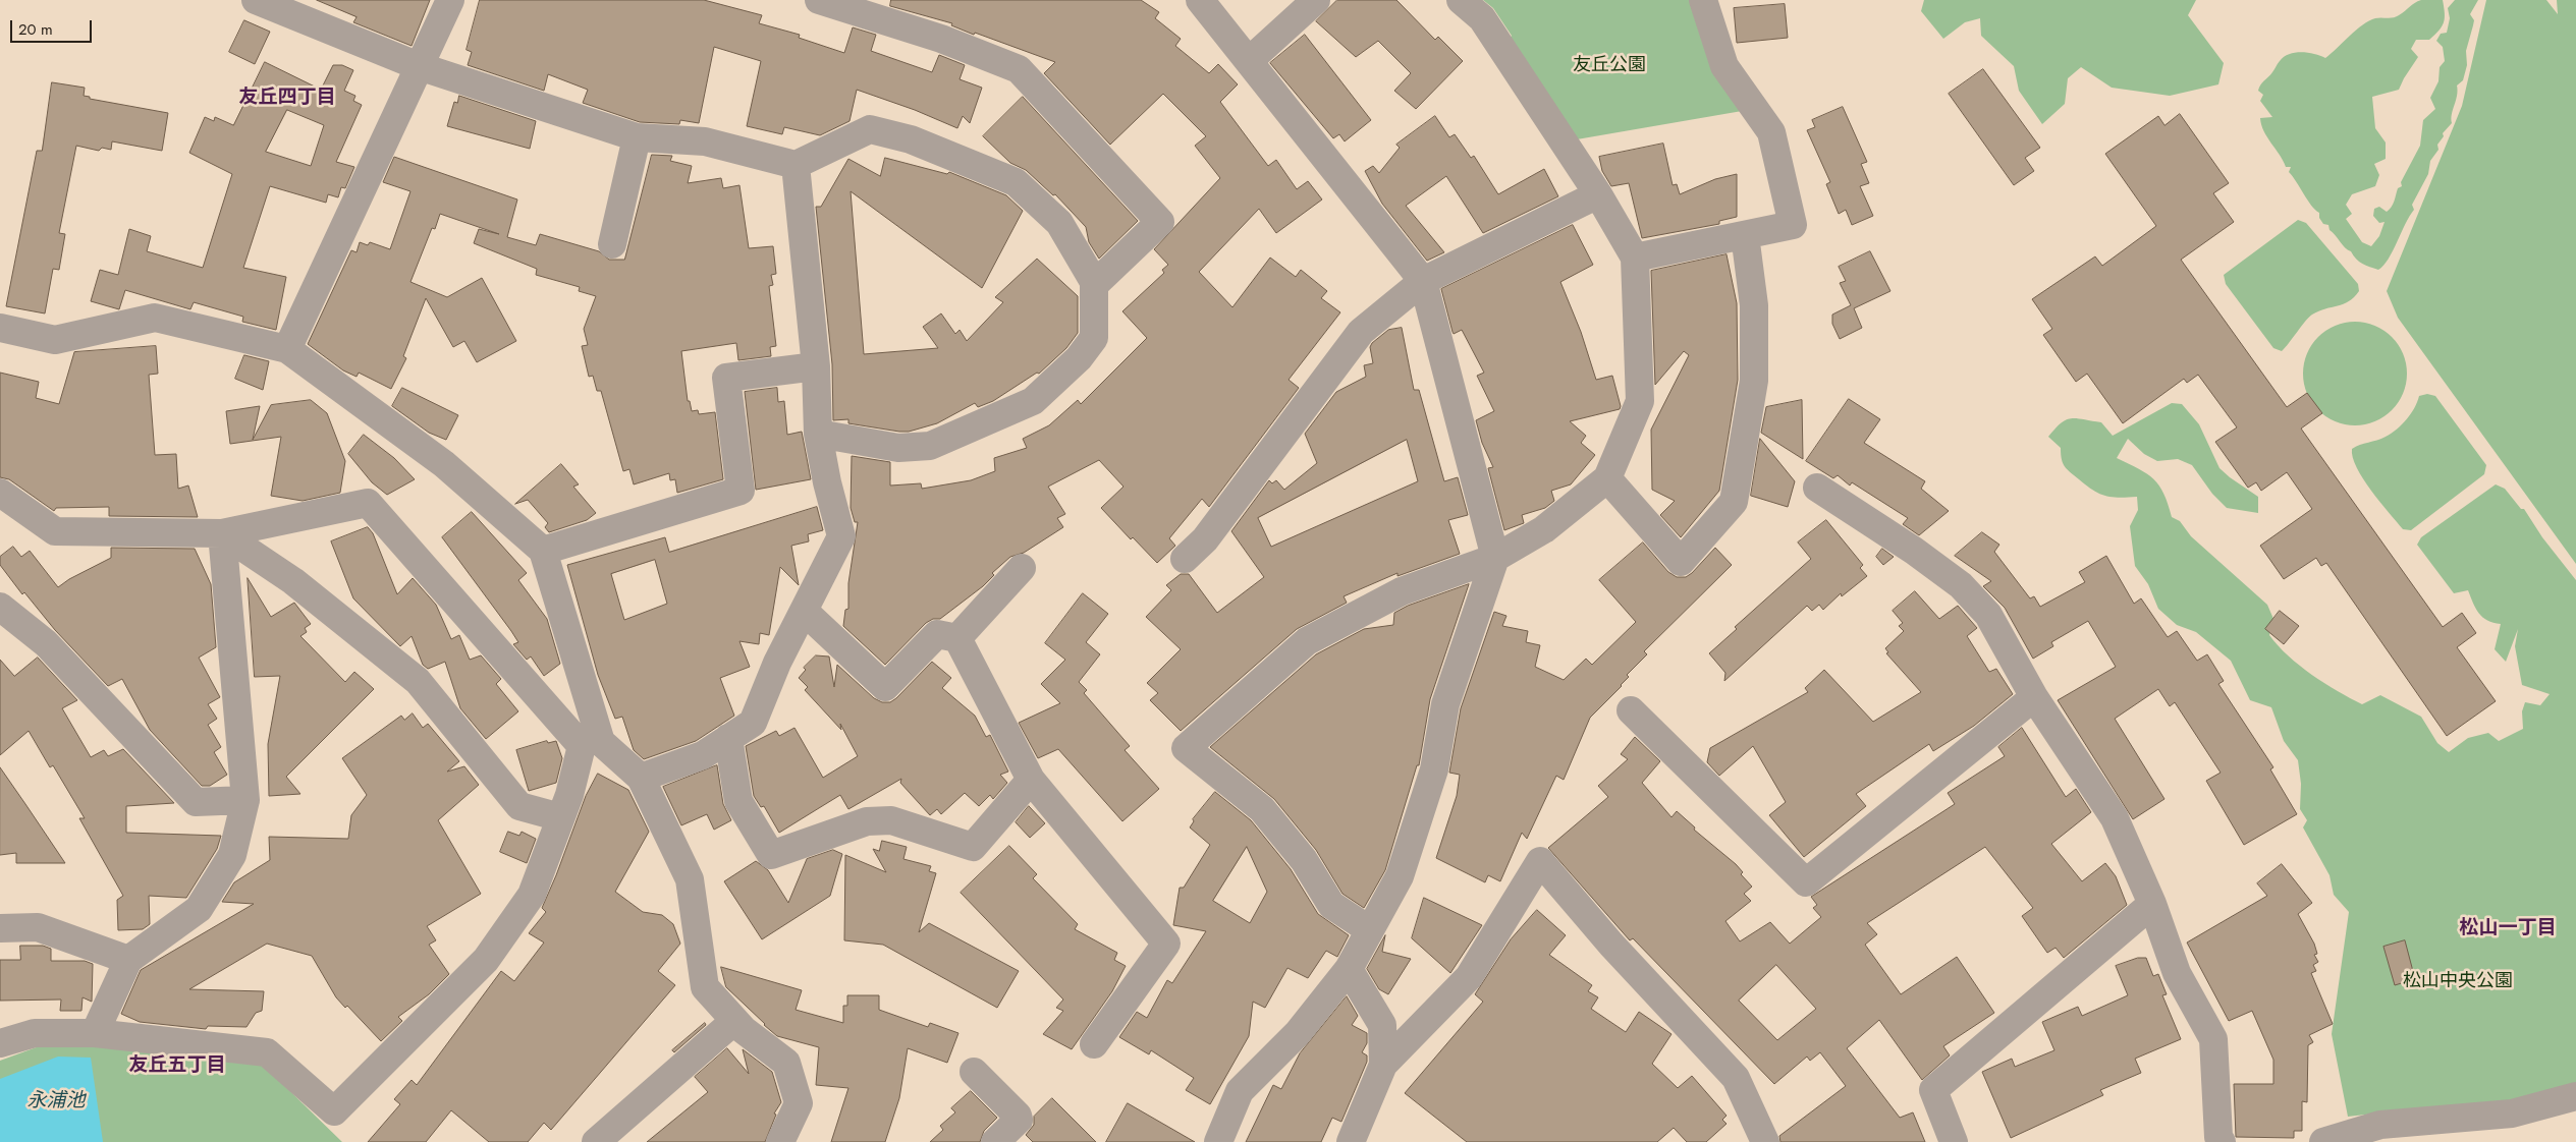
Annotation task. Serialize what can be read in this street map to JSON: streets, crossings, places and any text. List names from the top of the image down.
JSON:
{
  "districts": ["友丘四丁目", "松山一丁目", "友丘五丁目"],
  "water": ["永浦池"],
  "parks": ["友丘公園", "松山中央公園"],
  "scale_bar": "20 m"
}
